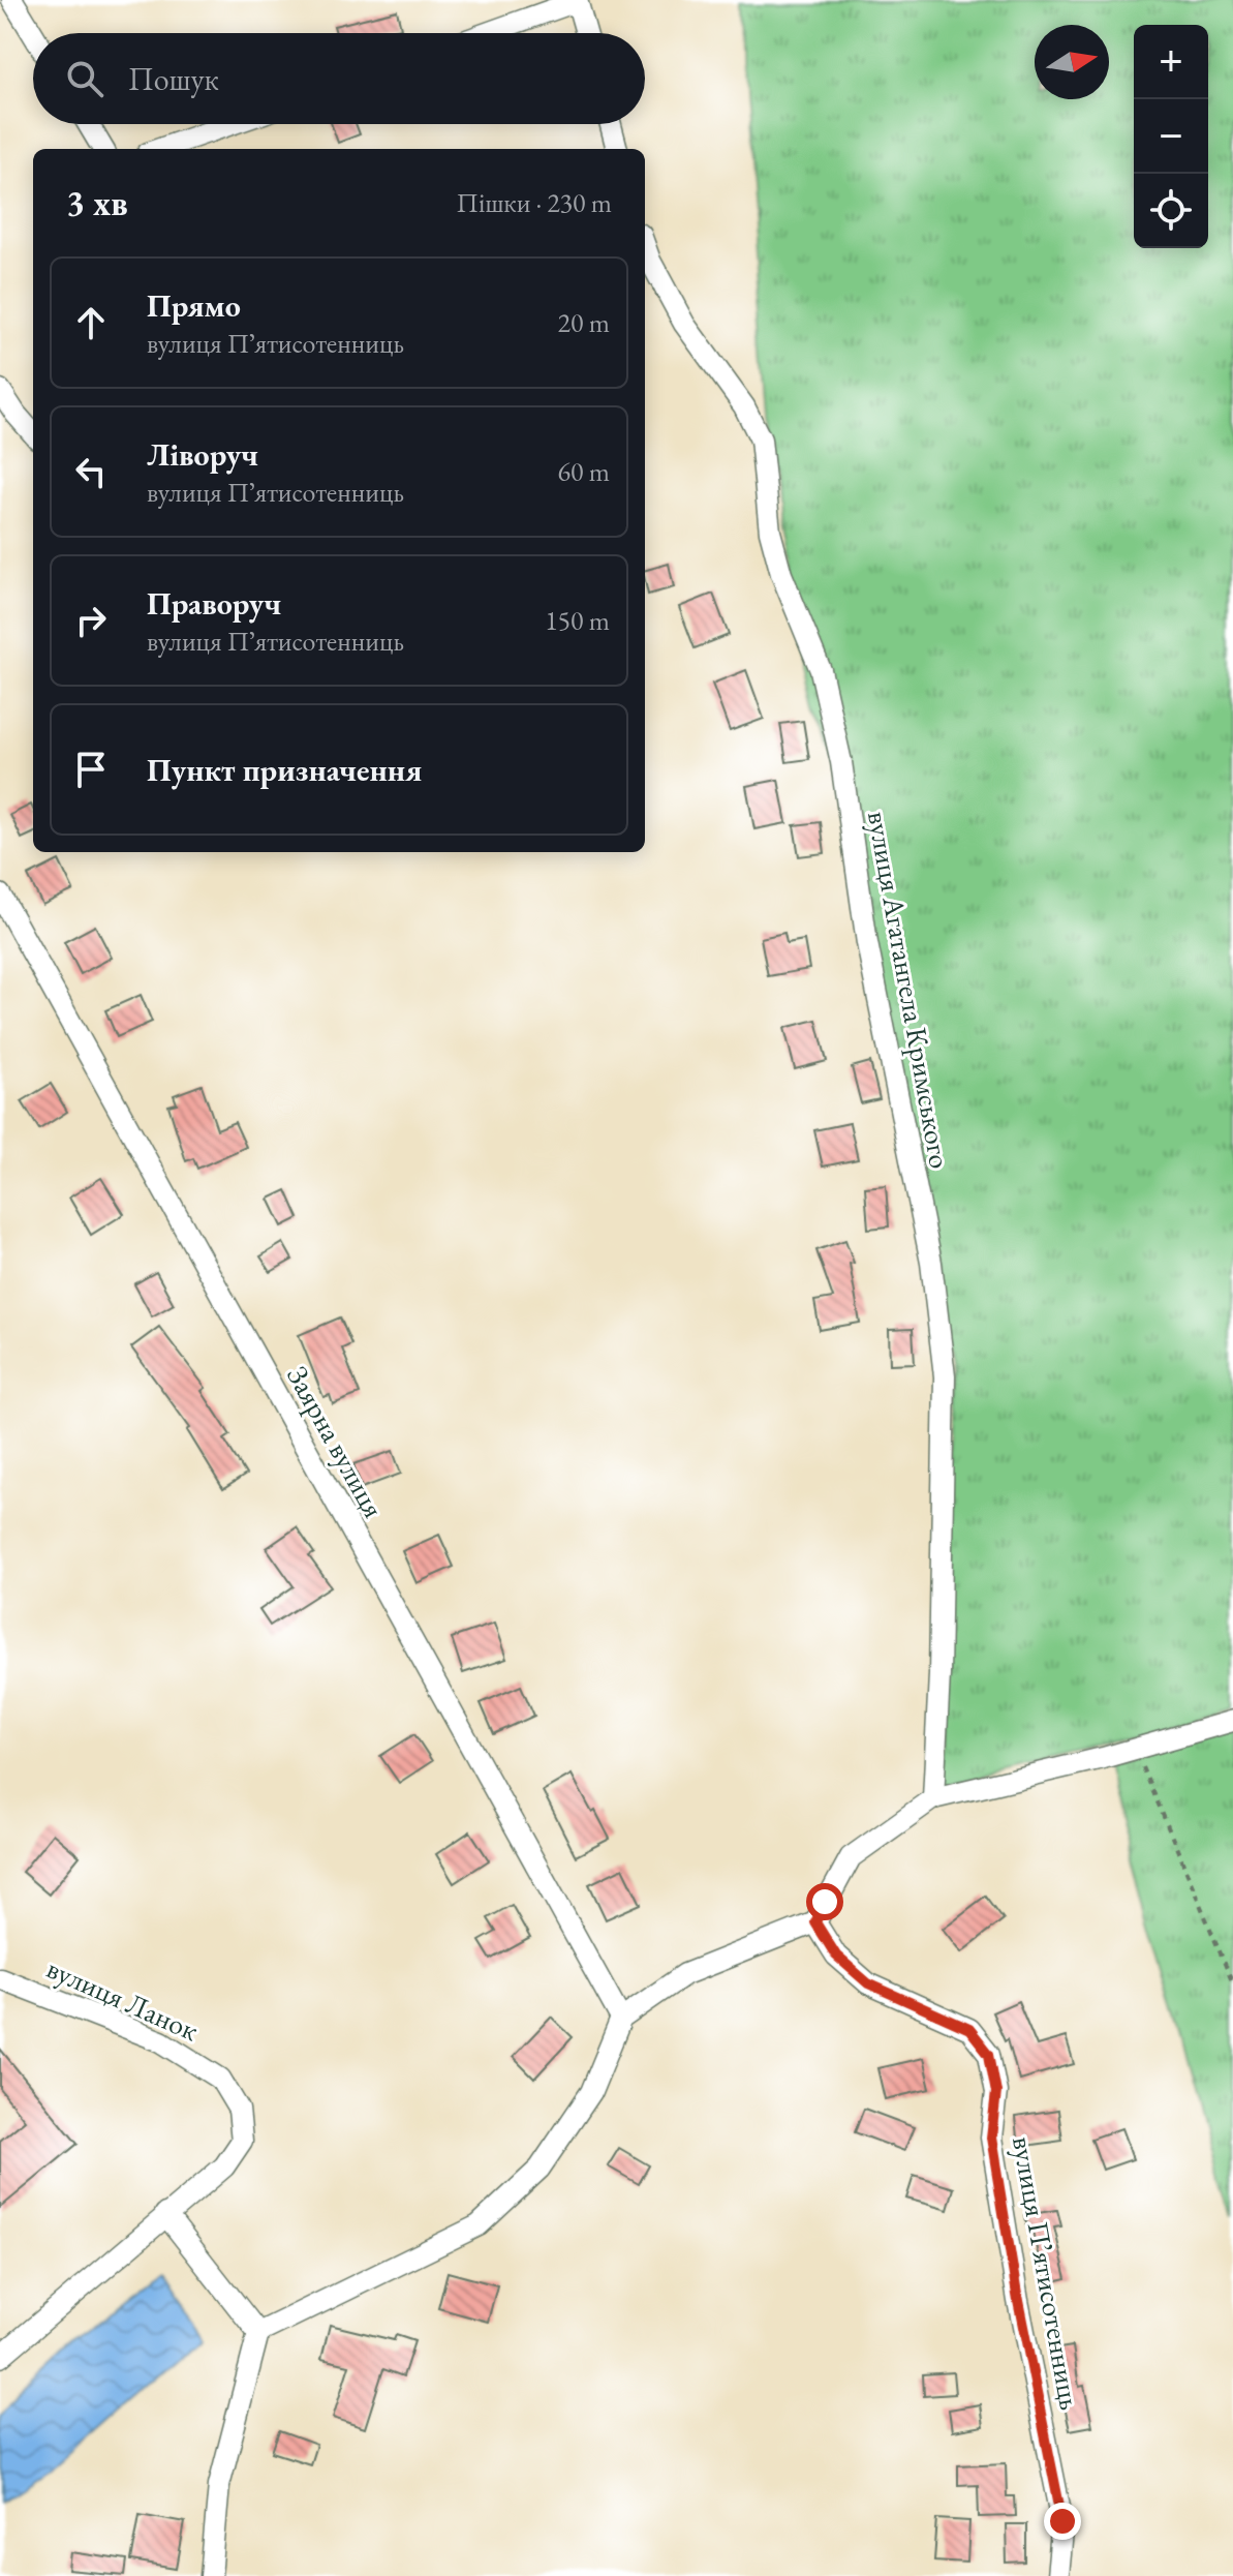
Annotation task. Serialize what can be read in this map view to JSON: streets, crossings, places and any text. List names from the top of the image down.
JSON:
{
  "streets": {
    "street": [
      "вулиця Агатангела Кримського",
      "Заярна вулиця",
      "вулиця Ланок",
      "вулиця Пʼятисотенниць"
    ]
  },
  "north": "right",
  "page": {
    "map_buttons": ["+", "−"],
    "search": "Пошук",
    "heading": ["3 хв", "Пішки · 230 m"],
    "list": [
      ["Прямо", "вулиця Пʼятисотенниць", "20 m"],
      ["Ліворуч", "вулиця Пʼятисотенниць", "60 m"],
      ["Праворуч", "вулиця Пʼятисотенниць", "150 m"],
      "Пункт призначення"
    ]
  }
}
